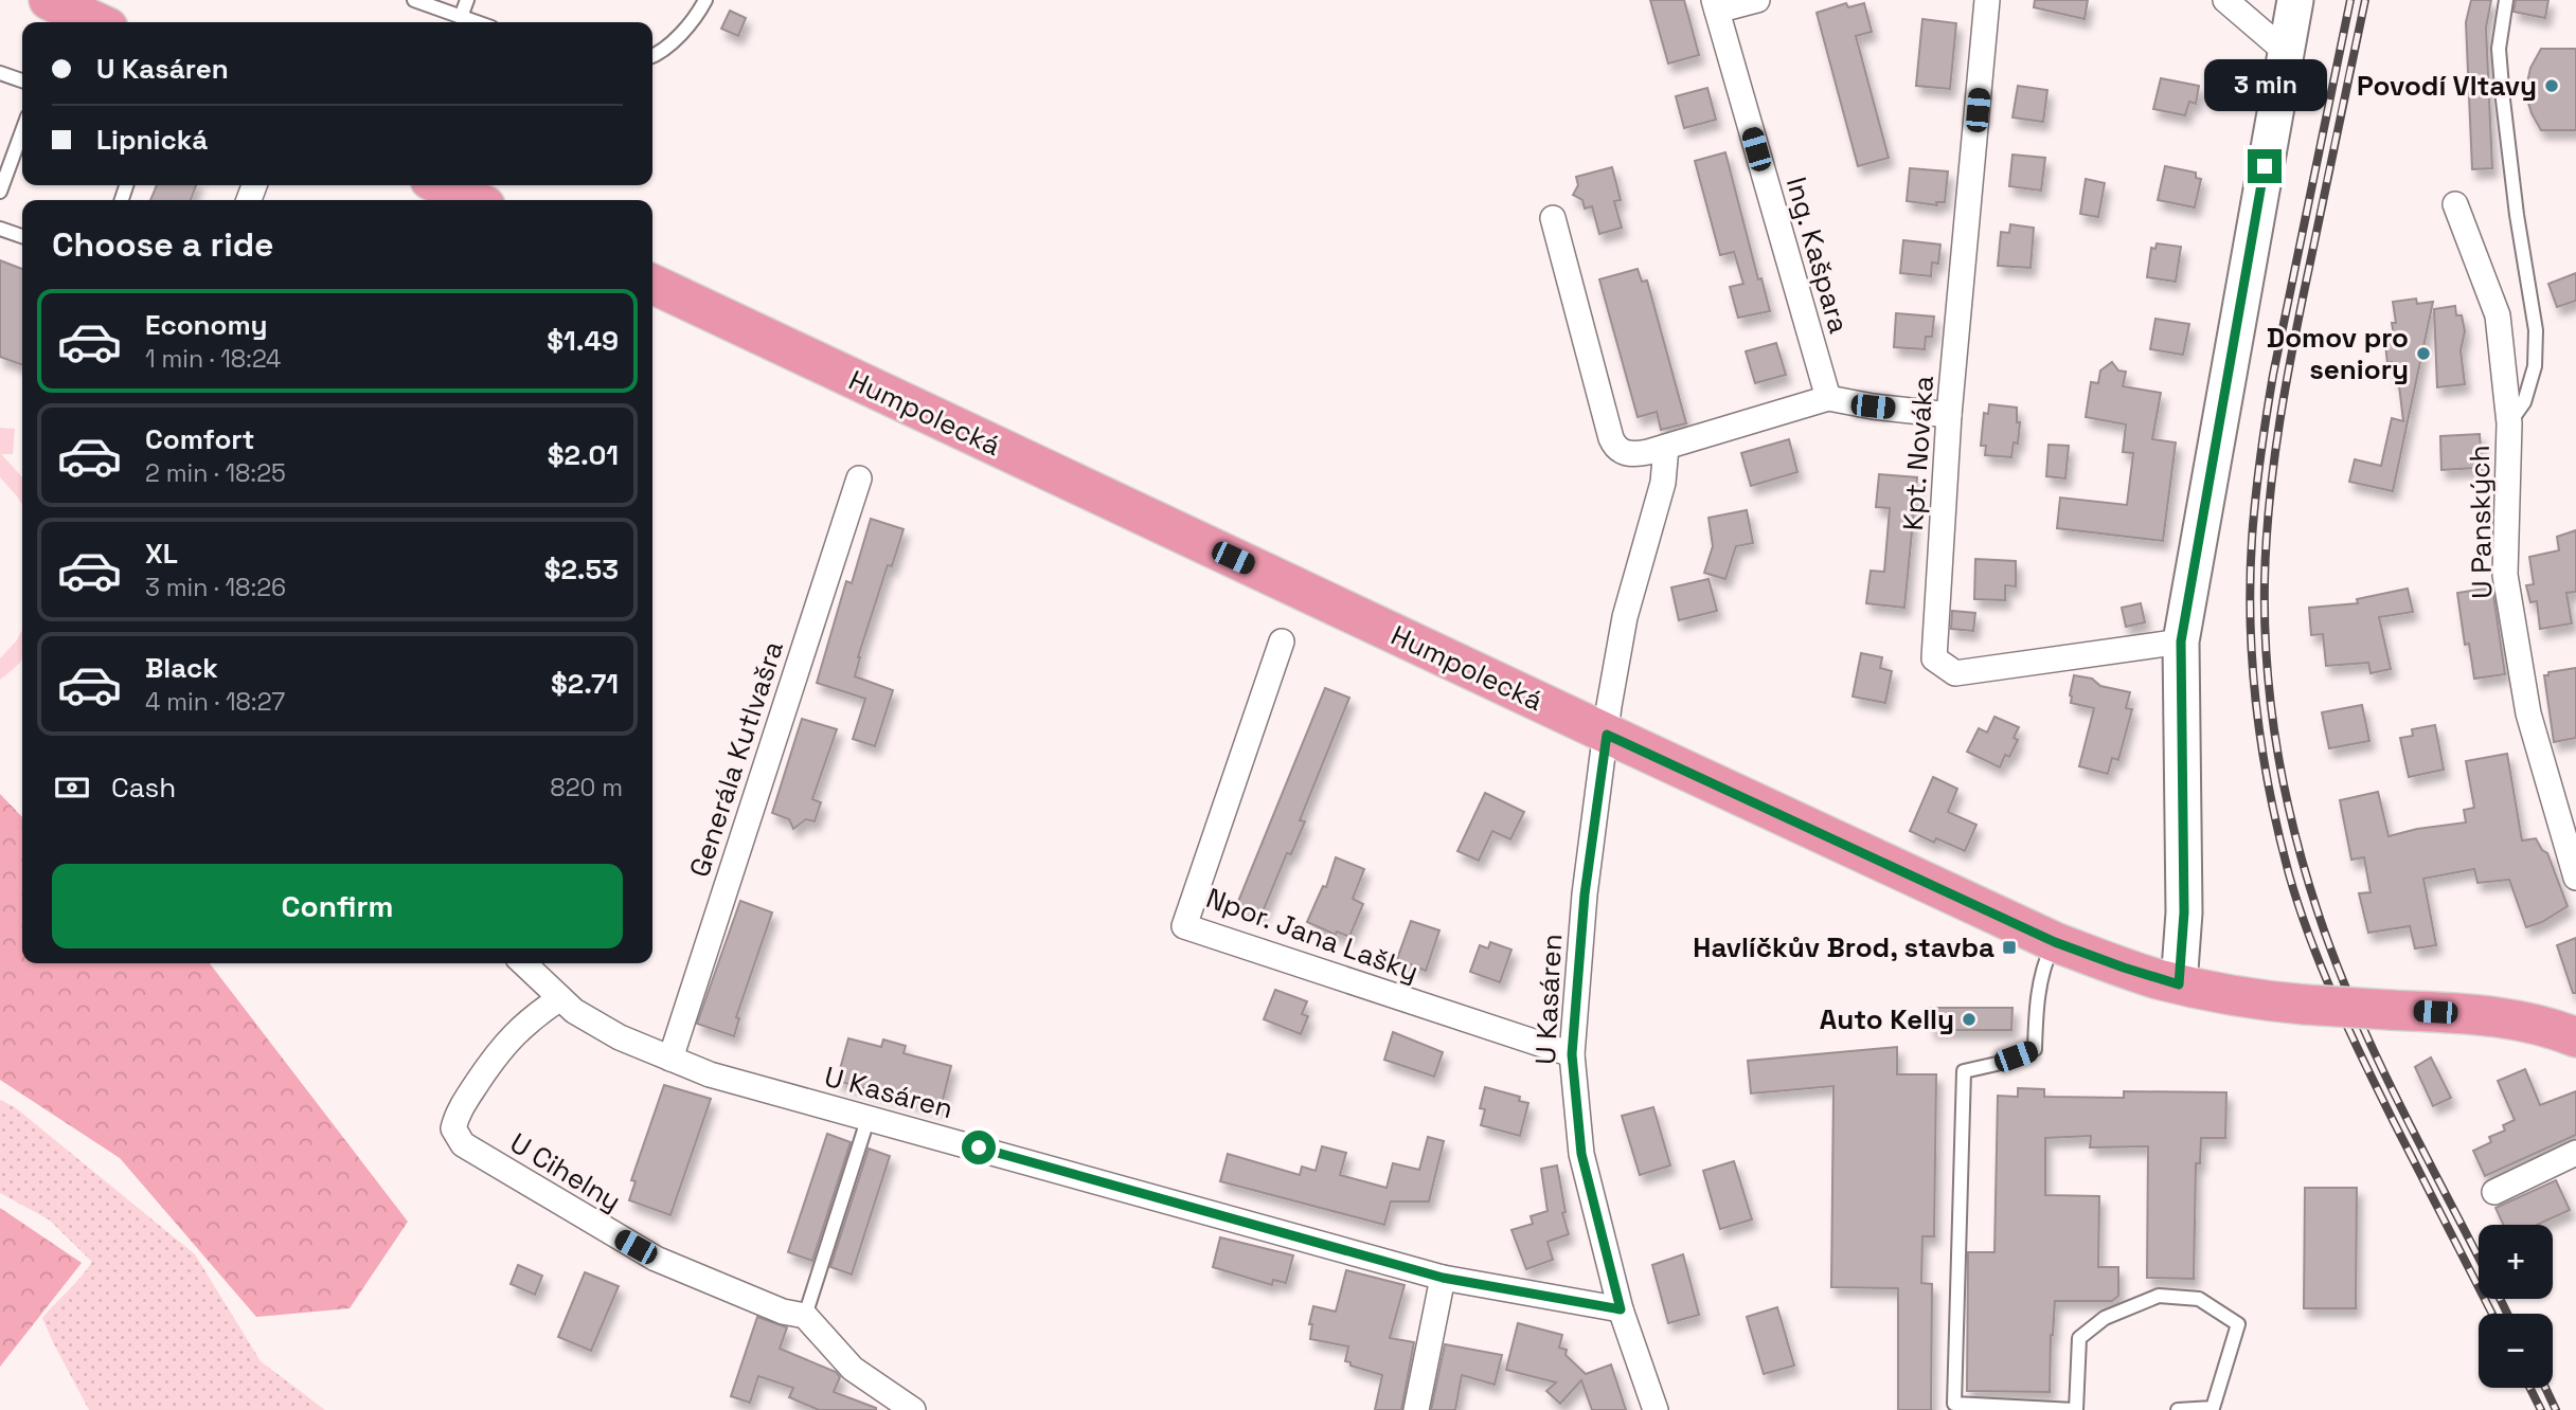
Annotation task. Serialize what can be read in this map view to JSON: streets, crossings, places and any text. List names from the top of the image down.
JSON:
{
  "streets": {
    "main road": ["Humpolecká"],
    "street": [
      "Ing. Kašpara",
      "Kpt. Nováka",
      "U Panských",
      "Generála Kutlvašra",
      "Npor. Jana Lašky",
      "U Kasáren",
      "U Cihelny"
    ]
  },
  "crossings": [
    ["Humpolecká", "U Kasáren"],
    ["Generála Kutlvašra", "U Kasáren"],
    ["Npor. Jana Lašky", "U Kasáren"],
    ["U Kasáren", "U Cihelny"]
  ],
  "places": {
    "other": ["Povodí Vltavy", "Domov pro seniory", "Auto Kelly"],
    "transit": ["Havlíčkův Brod, stavba"]
  },
  "page": {
    "banner": ["U Kasáren", "Lipnická"],
    "bubble": "3 min",
    "heading": "Choose a ride",
    "list": [
      {
        "name": "Economy",
        "note": "1 min · 18:24",
        "value": "$1.49"
      },
      {
        "name": "Comfort",
        "note": "2 min · 18:25",
        "value": "$2.01"
      },
      {
        "name": "XL",
        "note": "3 min · 18:26",
        "value": "$2.53"
      },
      {
        "name": "Black",
        "note": "4 min · 18:27",
        "value": "$2.71"
      }
    ],
    "pay": ["Cash", "820 m"],
    "buttons": "Confirm",
    "map_buttons": ["+", "−"]
  }
}
